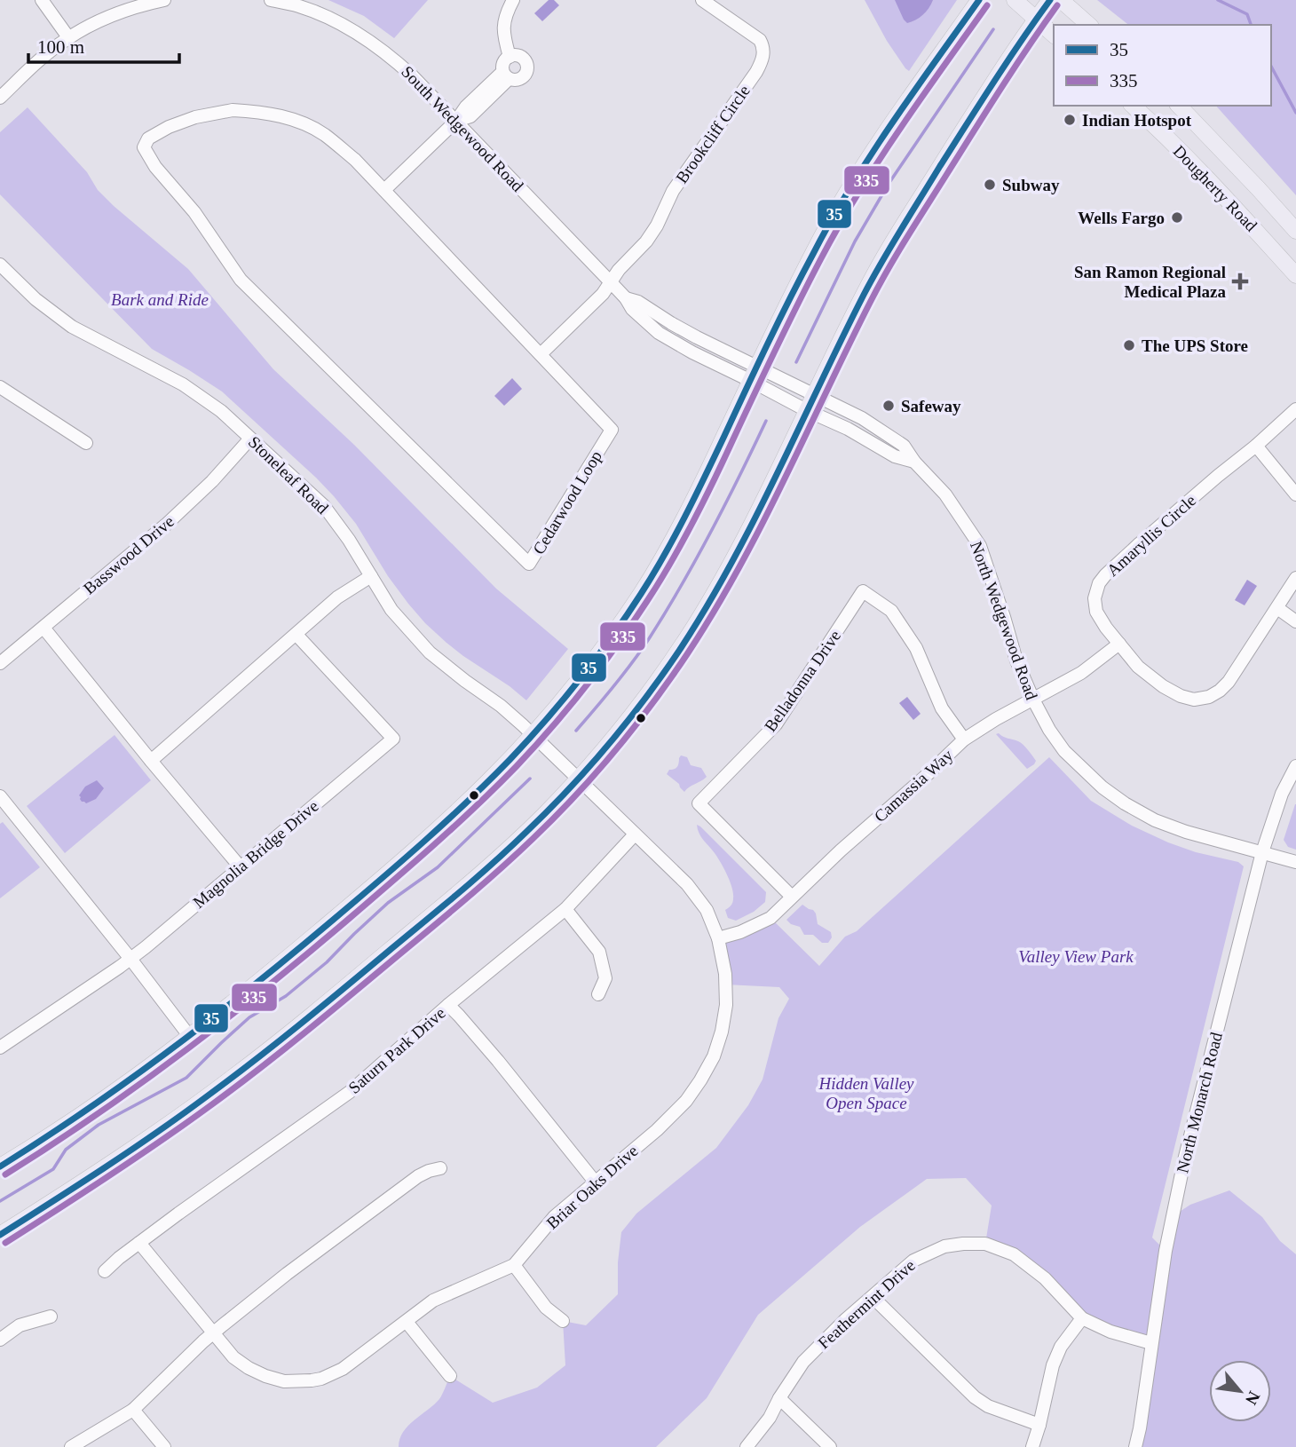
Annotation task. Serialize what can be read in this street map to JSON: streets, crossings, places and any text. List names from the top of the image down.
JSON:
{
  "streets": {
    "main road": ["Dougherty Road"],
    "street": [
      "South Wedgewood Road",
      "Brookcliff Circle",
      "Stoneleaf Road",
      "Cedarwood Loop",
      "Amaryllis Circle",
      "Basswood Drive",
      "North Wedgewood Road",
      "Belladonna Drive",
      "Camassia Way",
      "Magnolia Bridge Drive",
      "Saturn Park Drive",
      "North Monarch Road",
      "Briar Oaks Drive",
      "Feathermint Drive"
    ]
  },
  "crossings": [
    ["South Wedgewood Road", "Brookcliff Circle"],
    ["South Wedgewood Road", "North Wedgewood Road"],
    ["Brookcliff Circle", "Cedarwood Loop"],
    ["Stoneleaf Road", "Basswood Drive"],
    ["Stoneleaf Road", "Briar Oaks Drive"],
    ["Amaryllis Circle", "Camassia Way"],
    ["North Wedgewood Road", "Camassia Way"],
    ["North Wedgewood Road", "North Monarch Road"],
    ["Belladonna Drive", "Camassia Way"],
    ["Camassia Way", "Briar Oaks Drive"],
    ["Saturn Park Drive", "Briar Oaks Drive"],
    ["North Monarch Road", "Feathermint Drive"]
  ],
  "parks": ["Bark and Ride", "Valley View Park", "Hidden Valley Open Space"],
  "places": {
    "other": [
      "Indian Hotspot",
      "Subway",
      "Wells Fargo",
      "The UPS Store",
      "Safeway"
    ],
    "health": ["San Ramon Regional Medical Plaza"]
  },
  "lines": ["transit line 35", "transit line 335"],
  "legend": ["35", "335"],
  "scale_bar": "100 m",
  "north": "bottom right"
}
